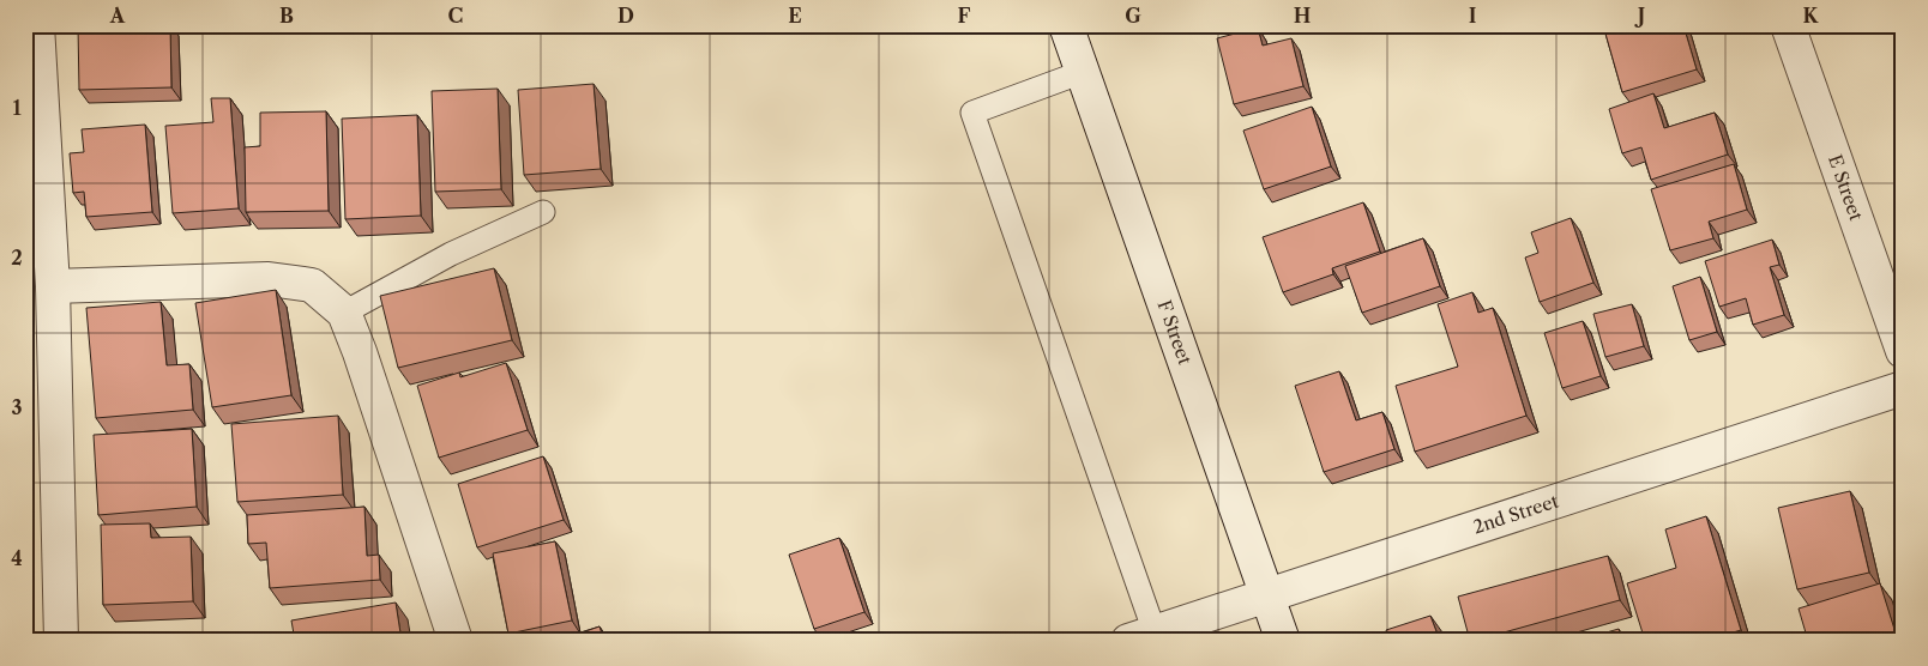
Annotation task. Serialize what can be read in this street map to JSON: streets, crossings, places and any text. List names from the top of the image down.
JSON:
{
  "streets": {
    "street": ["E Street", "F Street", "2nd Street"]
  },
  "crossings": [
    ["F Street", "2nd Street"]
  ],
  "grid": {
    "columns": [
      "A",
      "B",
      "C",
      "D",
      "E",
      "F",
      "G",
      "H",
      "I",
      "J",
      "K"
    ],
    "rows": [
      "1",
      "2",
      "3",
      "4"
    ]
  }
}
